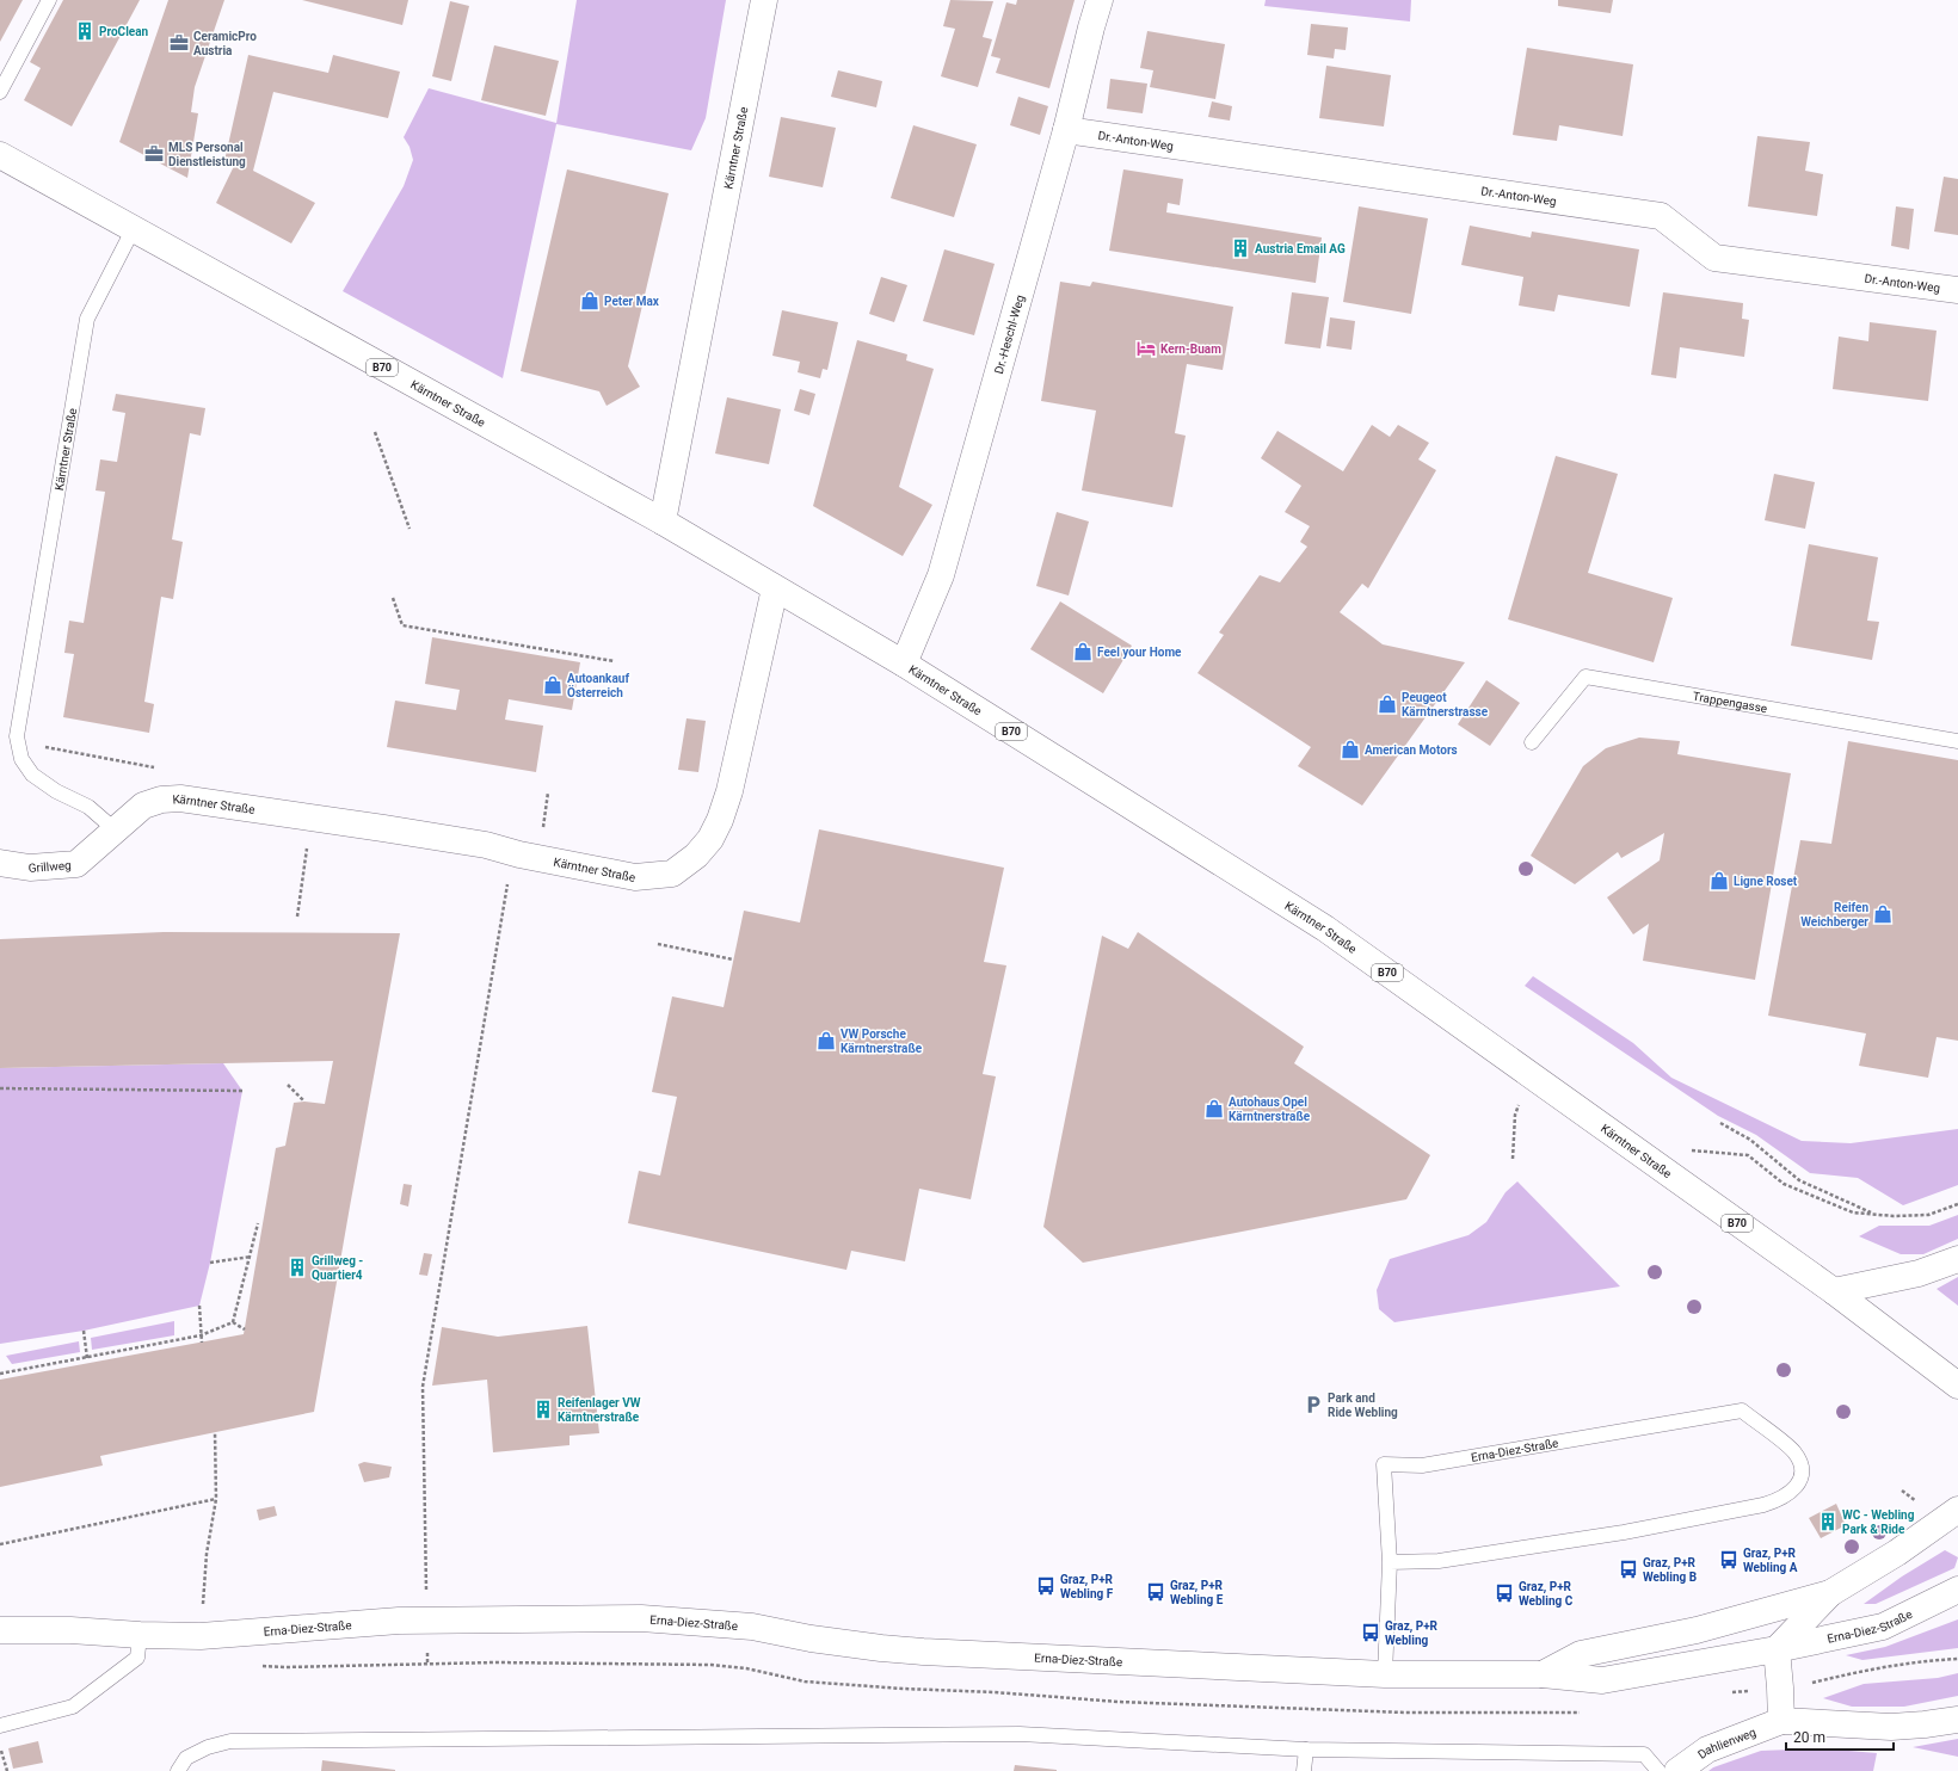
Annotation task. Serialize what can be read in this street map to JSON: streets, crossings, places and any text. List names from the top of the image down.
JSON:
{
  "streets": {
    "street": [
      "Dr.-Anton-Weg",
      "Kärntner Straße",
      "Dr.-Heschl-Weg",
      "B70",
      "Grillweg",
      "Erna-Diez-Straße",
      "Dahlienweg"
    ],
    "lane": ["Trappengasse"]
  },
  "crossings": [
    ["Dr.-Anton-Weg", "Dr.-Heschl-Weg"],
    ["Kärntner Straße", "Dr.-Heschl-Weg"],
    ["Kärntner Straße", "Grillweg"]
  ],
  "places": {
    "building": [
      "ProClean",
      "Austria Email AG",
      "Grillweg - Quartier4",
      "Reifenlager VW Kärntnerstraße",
      "WC - Webling Park & Ride"
    ],
    "office": ["CeramicPro Austria", "MLS Personal Dienstleistung"],
    "shop": [
      "Peter Max",
      "Feel your Home",
      "Autoankauf Österreich",
      "Peugeot Kärntnerstrasse",
      "American Motors",
      "Ligne Roset",
      "Reifen Weichberger",
      "VW Porsche Kärntnerstraße",
      "Autohaus Opel Kärntnerstraße"
    ],
    "hotel": ["Kern-Buam"],
    "parking": ["Park and Ride Webling"],
    "bus stop": [
      "Graz, P+R Webling A",
      "Graz, P+R Webling B",
      "Graz, P+R Webling F",
      "Graz, P+R Webling E",
      "Graz, P+R Webling C",
      "Graz, P+R Webling"
    ]
  },
  "scale_bar": "20 m"
}
